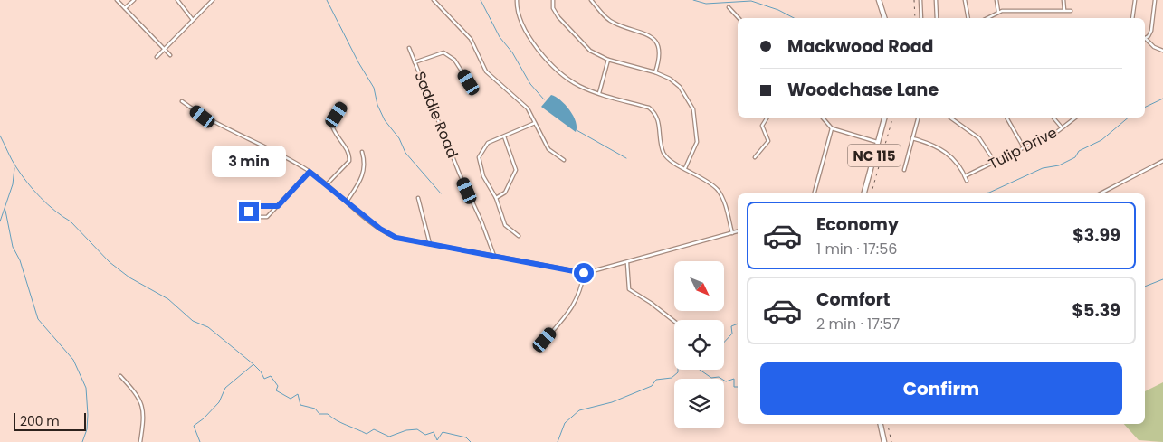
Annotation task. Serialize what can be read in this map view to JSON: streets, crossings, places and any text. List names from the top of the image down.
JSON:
{
  "streets": {
    "main road": ["NC 115"],
    "street": ["Saddle Road", "Tulip Drive"]
  },
  "scale_bar": "200 m",
  "north": "bottom right",
  "page": {
    "banner": ["Mackwood Road", "Woodchase Lane"],
    "bubble": "3 min",
    "list": [
      {
        "name": "Economy",
        "note": "1 min · 17:56",
        "value": "$3.99"
      },
      {
        "name": "Comfort",
        "note": "2 min · 17:57",
        "value": "$5.39"
      }
    ],
    "buttons": "Confirm",
    "scale": "200 m"
  }
}
